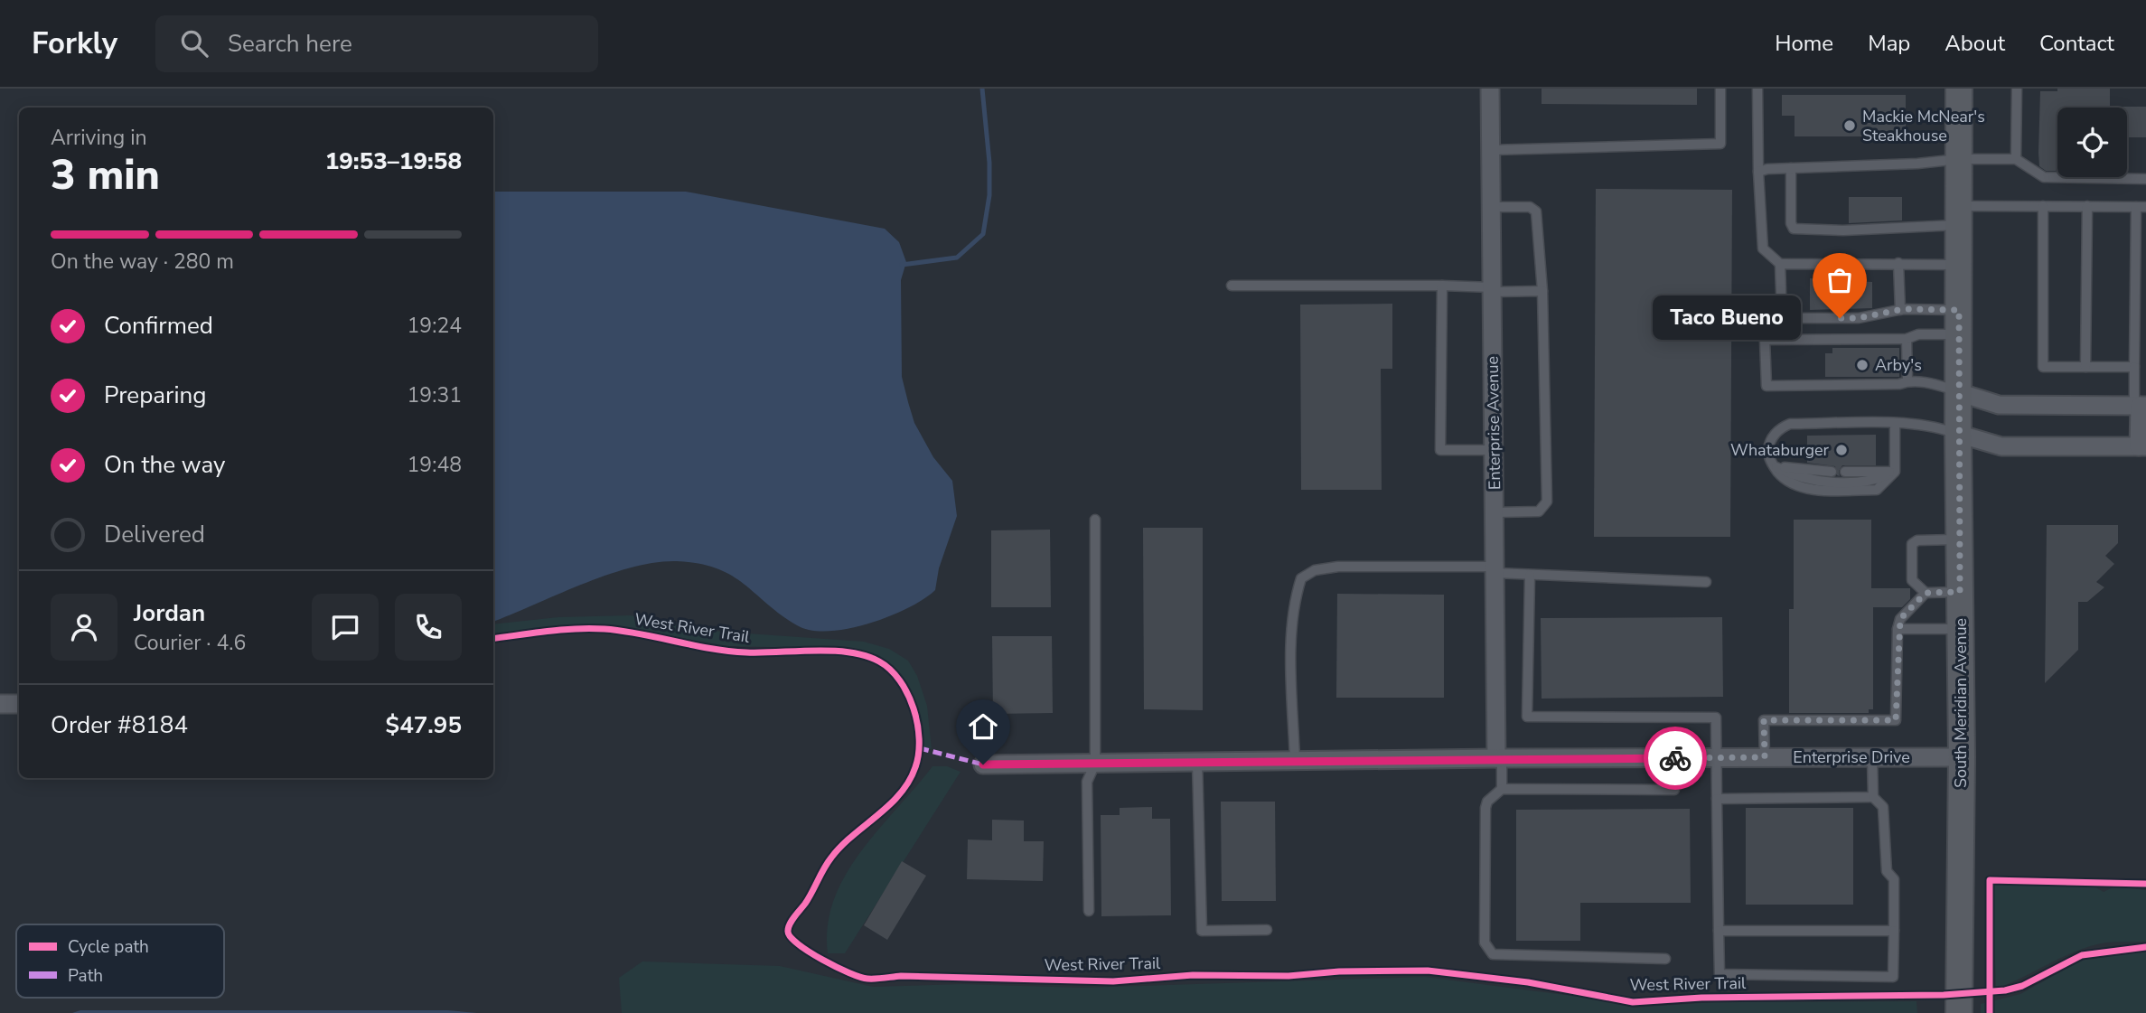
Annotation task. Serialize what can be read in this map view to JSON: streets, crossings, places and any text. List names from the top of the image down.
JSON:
{
  "streets": {
    "main road": ["South Meridian Avenue"],
    "street": ["Enterprise Avenue", "Enterprise Drive"],
    "cycle path": ["West River Trail"]
  },
  "crossings": [
    ["Enterprise Avenue", "Enterprise Drive"],
    ["South Meridian Avenue", "Enterprise Drive"]
  ],
  "places": [
    "Mackie McNear's Steakhouse",
    "Taco Bueno",
    "Arby's",
    "Whataburger"
  ],
  "legend": ["Cycle path", "Path"],
  "page": {
    "header": "Forkly",
    "search": "Search here",
    "nav": [
      "Home",
      "Map",
      "About",
      "Contact"
    ],
    "heading": ["3 min", "Arriving in", "19:53–19:58"],
    "panel": [
      "Jordan",
      "Courier · 4.6",
      "Order #8184",
      "$47.95"
    ],
    "bar": "On the way · 280 m",
    "list": [
      ["Confirmed", "19:24"],
      ["Preparing", "19:31"],
      ["On the way", "19:48"],
      "Delivered"
    ],
    "bubble": "Taco Bueno"
  }
}
